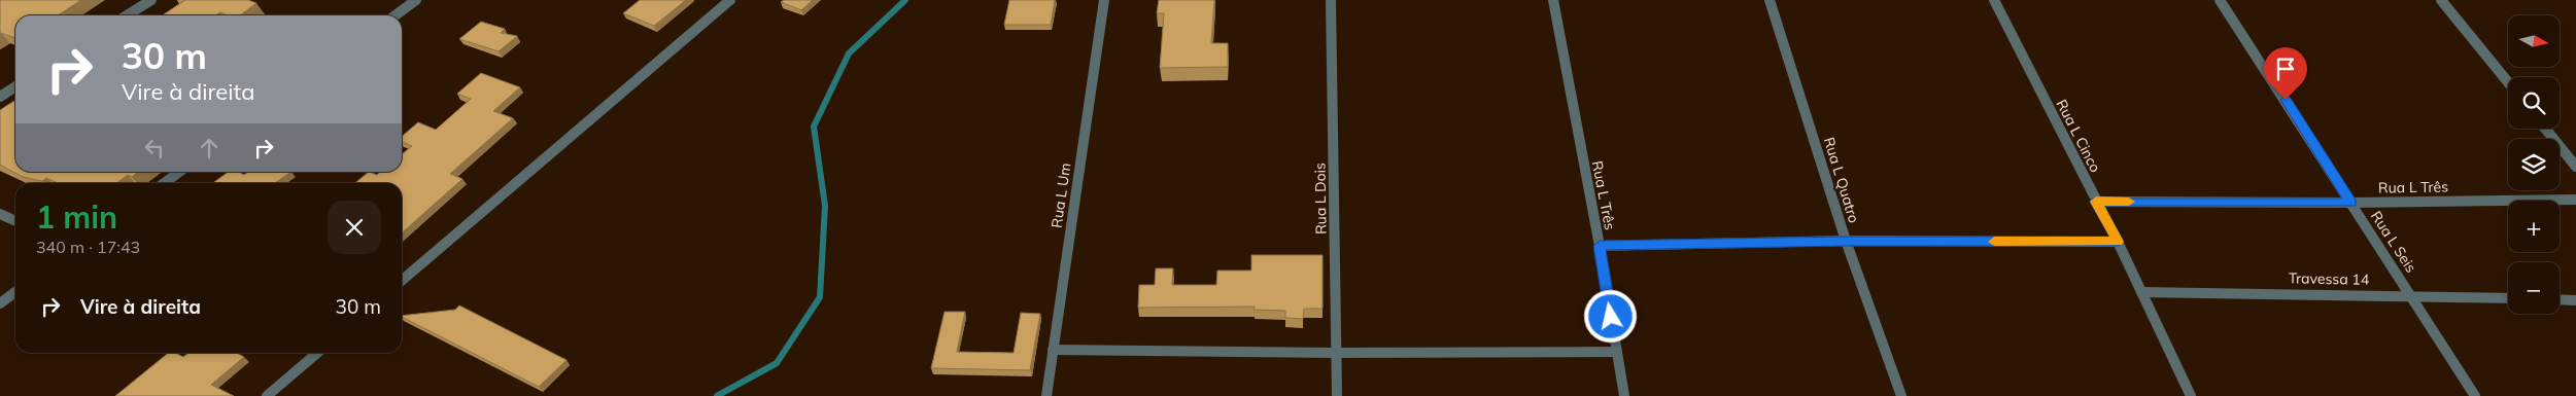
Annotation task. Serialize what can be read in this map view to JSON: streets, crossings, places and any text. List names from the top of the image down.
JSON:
{
  "streets": {
    "street": [
      "Rua L Cinco",
      "Rua L Quatro",
      "Rua L Três",
      "Rua L Um",
      "Rua L Dois",
      "Rua L Seis",
      "Travessa 14"
    ]
  },
  "crossings": [
    ["Rua L Cinco", "Rua L Três"],
    ["Rua L Cinco", "Travessa 14"],
    ["Rua L Três", "Rua L Seis"],
    ["Rua L Seis", "Travessa 14"]
  ],
  "north": "right",
  "page": {
    "map_buttons": ["+", "−"],
    "turn": ["30 m", "Vire à direita"],
    "heading": ["1 min", "340 m · 17:43"],
    "list": [
      {
        "name": "Vire à direita",
        "value": "30 m"
      }
    ]
  }
}
